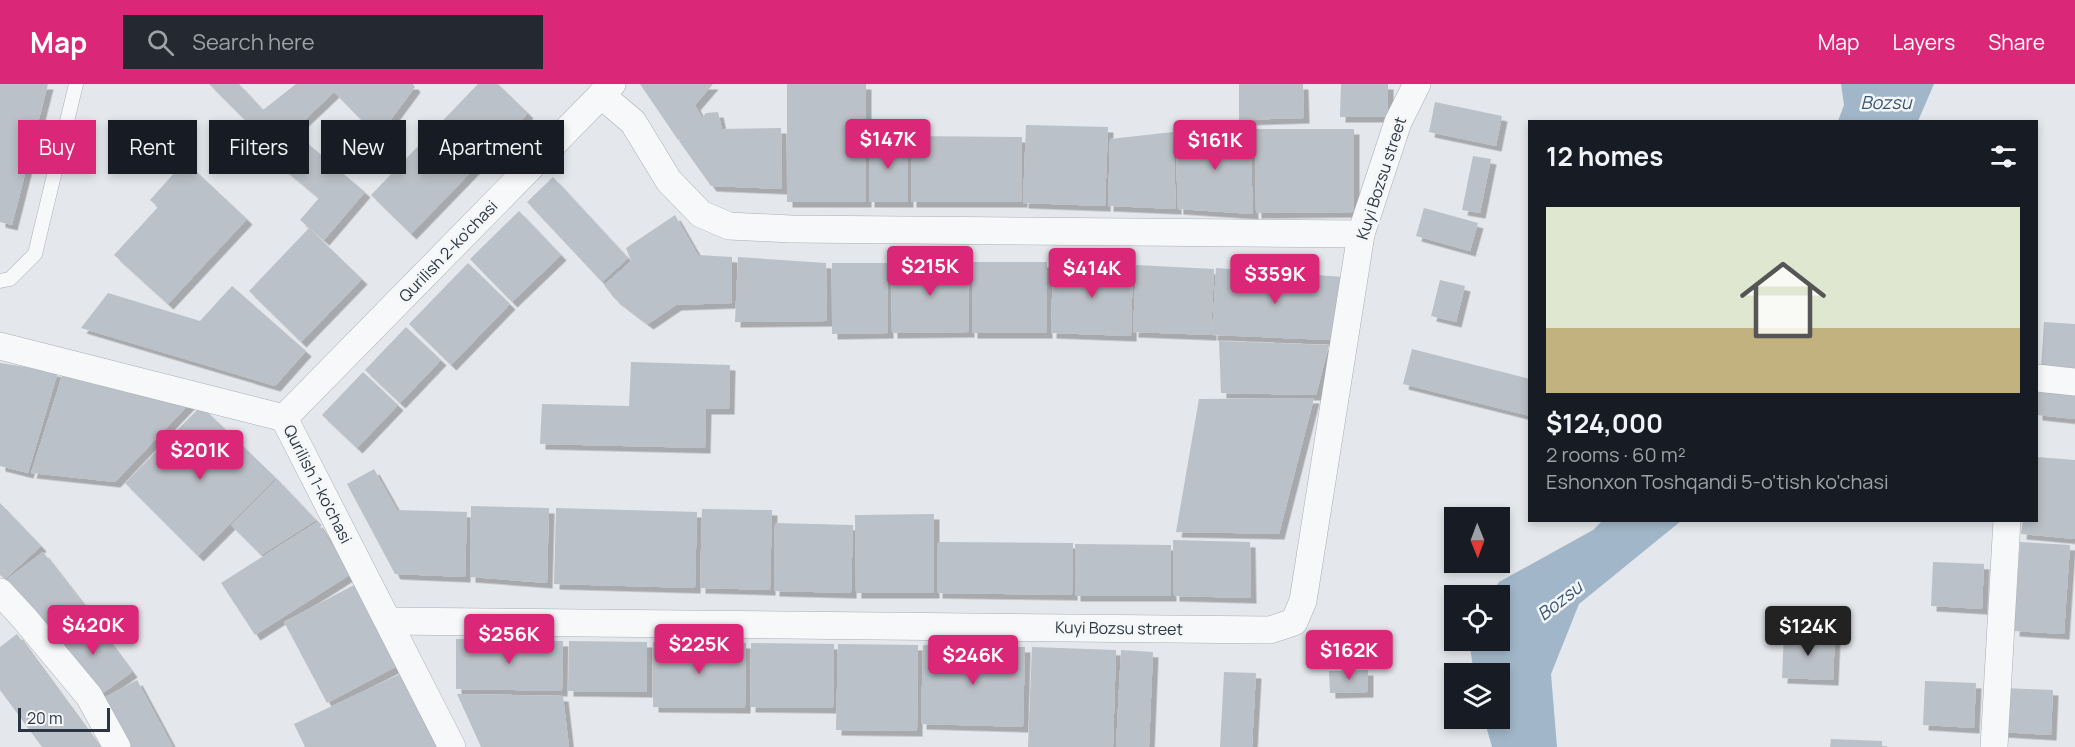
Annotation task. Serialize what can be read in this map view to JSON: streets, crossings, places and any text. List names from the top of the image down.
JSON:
{
  "streets": {
    "street": ["Kuyi Bozsu street", "Qurilish 2-ko'chasi", "Qurilish 1-ko'chasi"]
  },
  "crossings": [
    ["Kuyi Bozsu street", "Qurilish 1-ko'chasi"],
    ["Qurilish 2-ko'chasi", "Qurilish 1-ko'chasi"]
  ],
  "water": ["Bozsu"],
  "scale_bar": "20 m",
  "north": "bottom",
  "page": {
    "header": "Map",
    "search": "Search here",
    "nav": ["Map", "Layers", "Share"],
    "price": [
      "$147K",
      "$161K",
      "$215K",
      "$414K",
      "$359K",
      "$201K",
      "$420K",
      "$124K",
      "$256K",
      "$225K",
      "$162K",
      "$246K"
    ],
    "chip": [
      "Buy",
      "Rent",
      "Filters",
      "New",
      "Apartment"
    ],
    "heading": "12 homes",
    "list": [
      {
        "name": "$124,000",
        "note": "2 rooms · 60 m² · Eshonxon Toshqandi 5-o'tish ko'chasi"
      }
    ],
    "scale": "20 m"
  }
}
